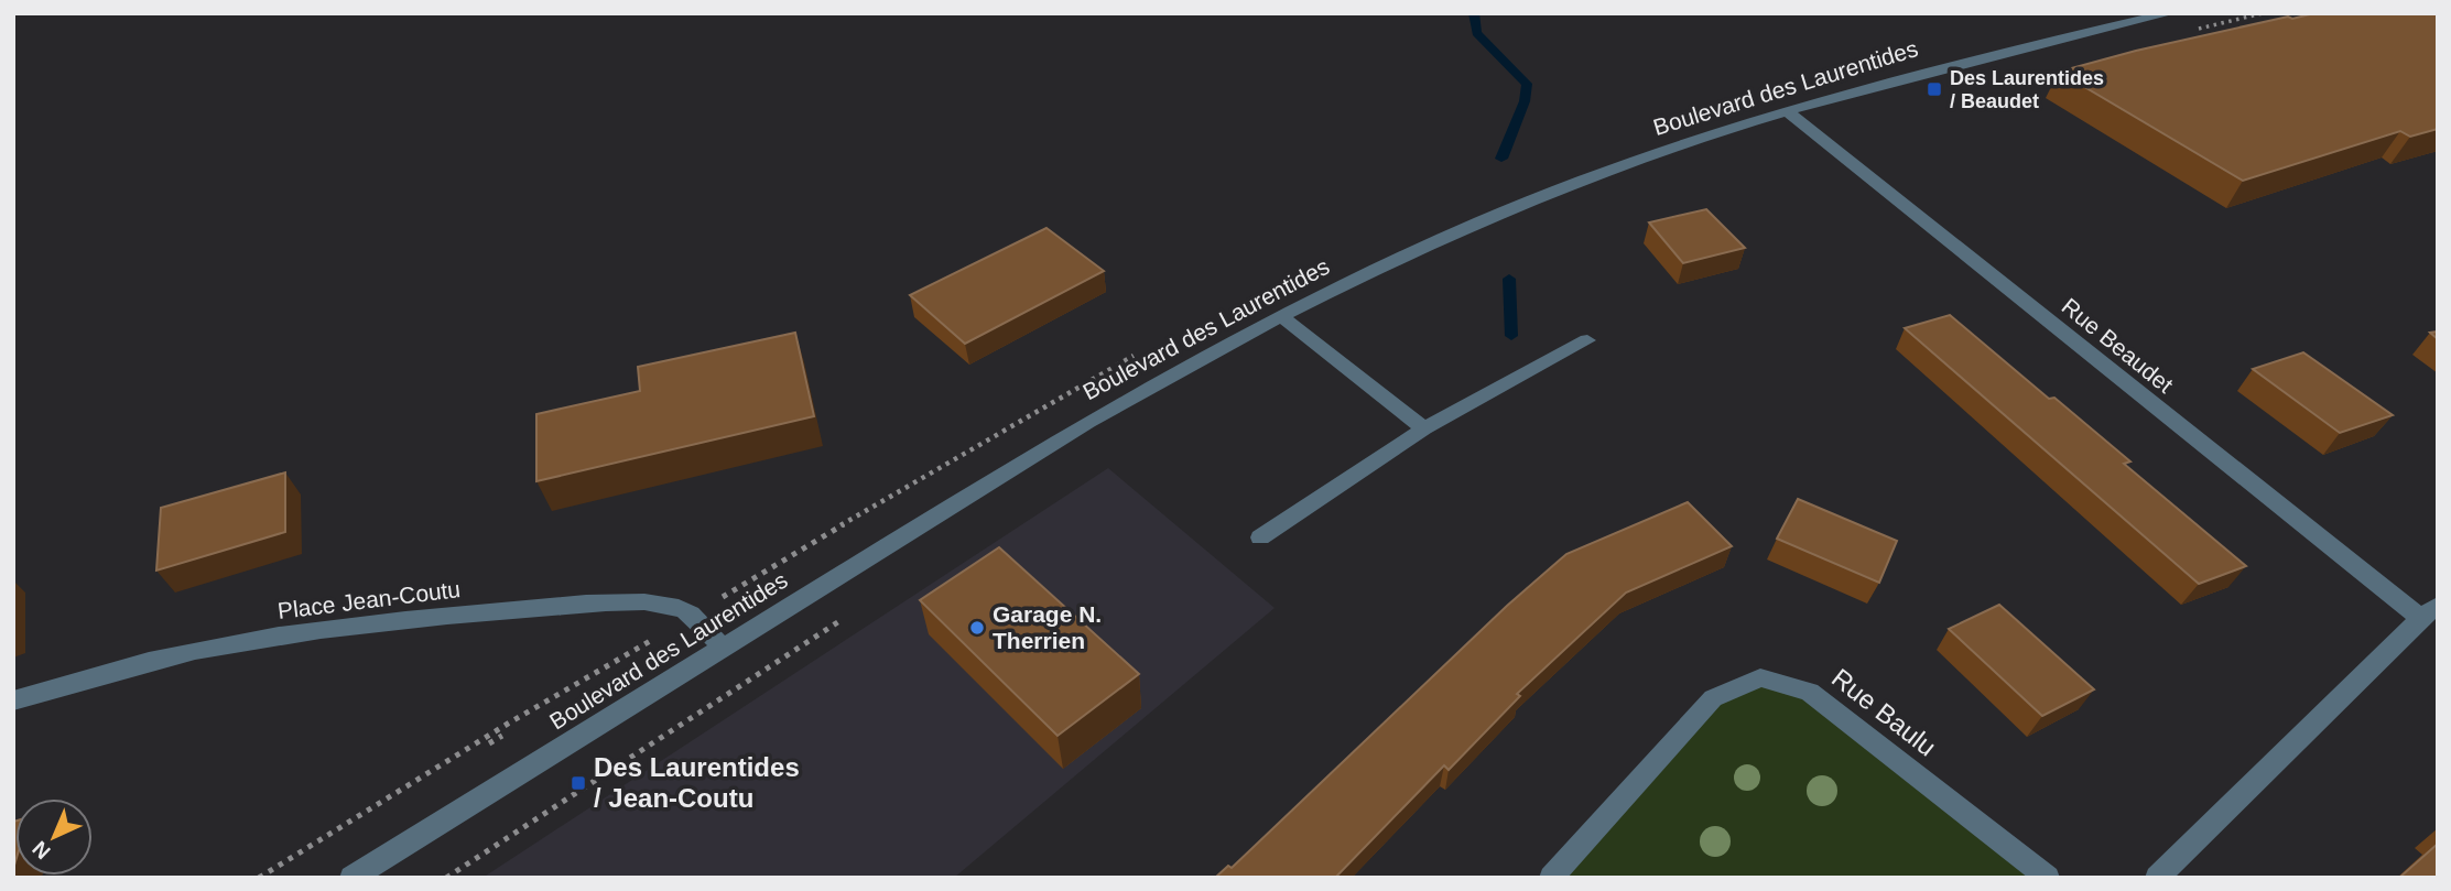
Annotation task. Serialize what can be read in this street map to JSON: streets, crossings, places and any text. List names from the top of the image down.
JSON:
{
  "streets": {
    "street": [
      "Boulevard des Laurentides",
      "Rue Beaudet",
      "Place Jean-Coutu",
      "Rue Baulu"
    ]
  },
  "crossings": [
    ["Boulevard des Laurentides", "Rue Beaudet"],
    ["Boulevard des Laurentides", "Place Jean-Coutu"]
  ],
  "places": {
    "transit": ["Des Laurentides / Beaudet", "Des Laurentides / Jean-Coutu"],
    "other": ["Garage N. Therrien"]
  },
  "north": "bottom left"
}
